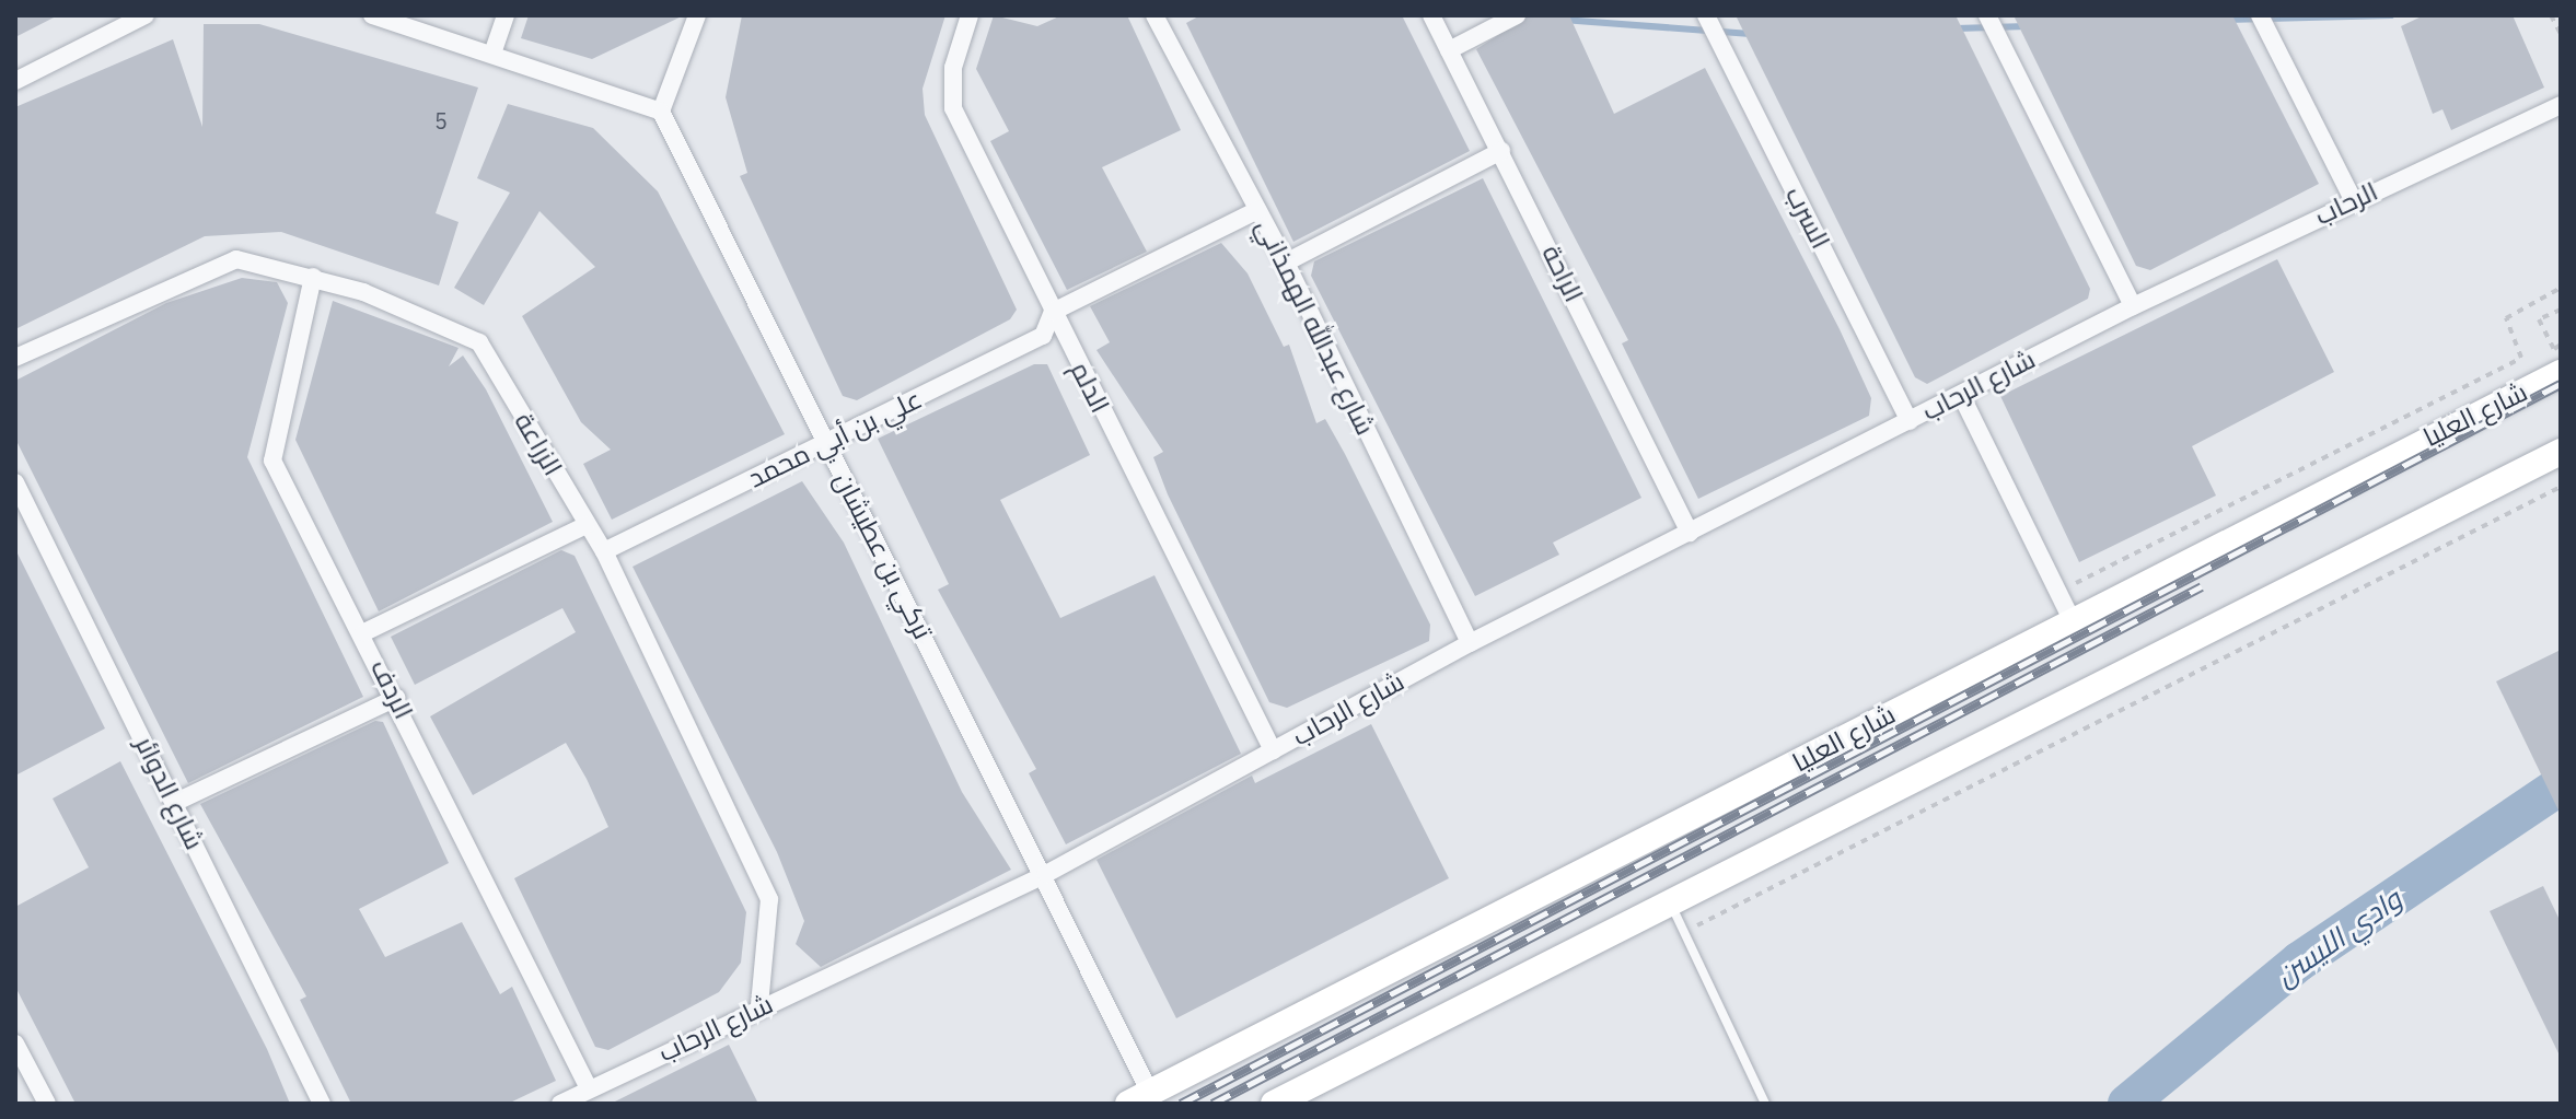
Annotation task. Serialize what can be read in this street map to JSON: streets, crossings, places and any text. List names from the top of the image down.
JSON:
{
  "streets": {
    "main road": ["شارع العليا"],
    "street": [
      "الرحاب",
      "السرب",
      "الراحة",
      "شارع عبدالله الهمذاني",
      "شارع الرحاب",
      "الدلم",
      "علي بن أبي محمد",
      "الزراعة",
      "تركي بن عطيشان",
      "الردف",
      "شارع الدوائر"
    ]
  },
  "crossings": [
    ["الرحاب", "شارع الرحاب"],
    ["السرب", "شارع الرحاب"],
    ["الراحة", "شارع الرحاب"],
    ["شارع عبدالله الهمذاني", "شارع الرحاب"],
    ["شارع الرحاب", "الدلم"],
    ["شارع الرحاب", "الزراعة"],
    ["شارع الرحاب", "تركي بن عطيشان"],
    ["شارع الرحاب", "الردف"],
    ["الدلم", "علي بن أبي محمد"],
    ["شارع العليا", "تركي بن عطيشان"],
    ["علي بن أبي محمد", "الزراعة"],
    ["علي بن أبي محمد", "تركي بن عطيشان"],
    ["الزراعة", "الردف"]
  ],
  "water": ["وادي الليسن"],
  "house_numbers": ["5"]
}
